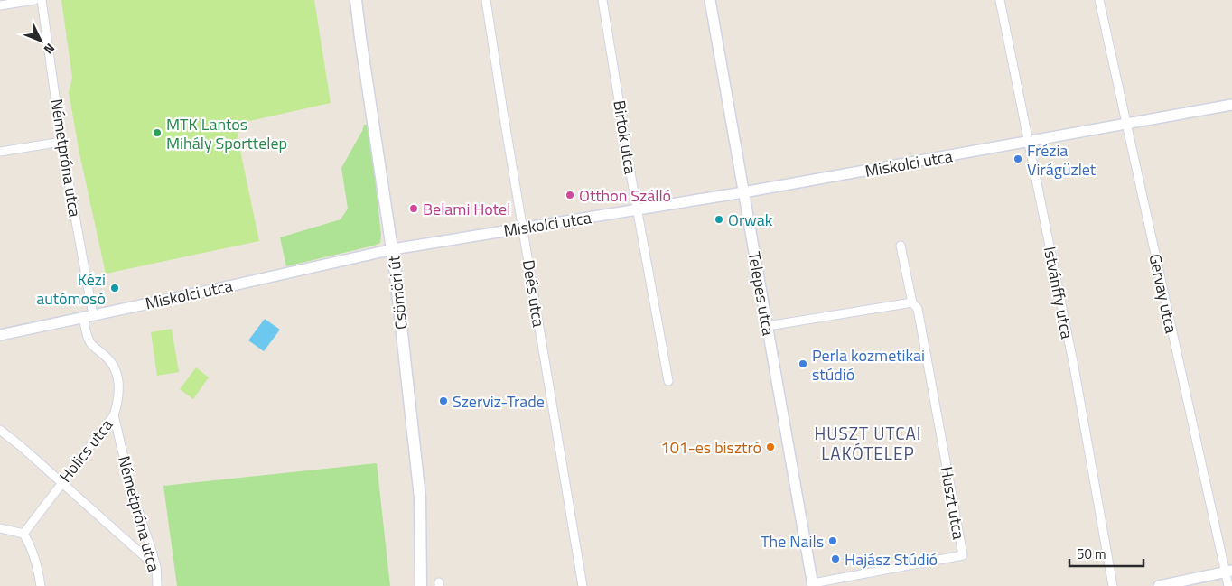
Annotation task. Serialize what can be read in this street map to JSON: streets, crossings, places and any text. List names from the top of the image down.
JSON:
{
  "streets": {
    "main road": ["Csömöri út"],
    "street": [
      "Birtok utca",
      "Németpróna utca",
      "Miskolci utca",
      "Istvánffy utca",
      "Deés utca",
      "Telepes utca",
      "Gervay utca",
      "Holics utca",
      "Huszt utca"
    ]
  },
  "crossings": [
    ["Birtok utca", "Miskolci utca"],
    ["Németpróna utca", "Miskolci utca"],
    ["Németpróna utca", "Holics utca"],
    ["Miskolci utca", "Csömöri út"],
    ["Miskolci utca", "Istvánffy utca"],
    ["Miskolci utca", "Deés utca"],
    ["Miskolci utca", "Telepes utca"],
    ["Miskolci utca", "Gervay utca"],
    ["Miskolci utca", "Holics utca"],
    ["Telepes utca", "Huszt utca"]
  ],
  "districts": ["HUSZT UTCAI LAKÓTELEP"],
  "places": [
    "MTK Lantos Mihály Sporttelep",
    "Frézia Virágüzlet",
    "Otthon Szálló",
    "Belami Hotel",
    "Orwak",
    "Kézi autómosó",
    "Perla kozmetikai stúdió",
    "Szerviz-Trade",
    "101-es bisztró",
    "The Nails",
    "Hajász Stúdió"
  ],
  "scale_bar": "50 m",
  "north": "bottom right"
}
